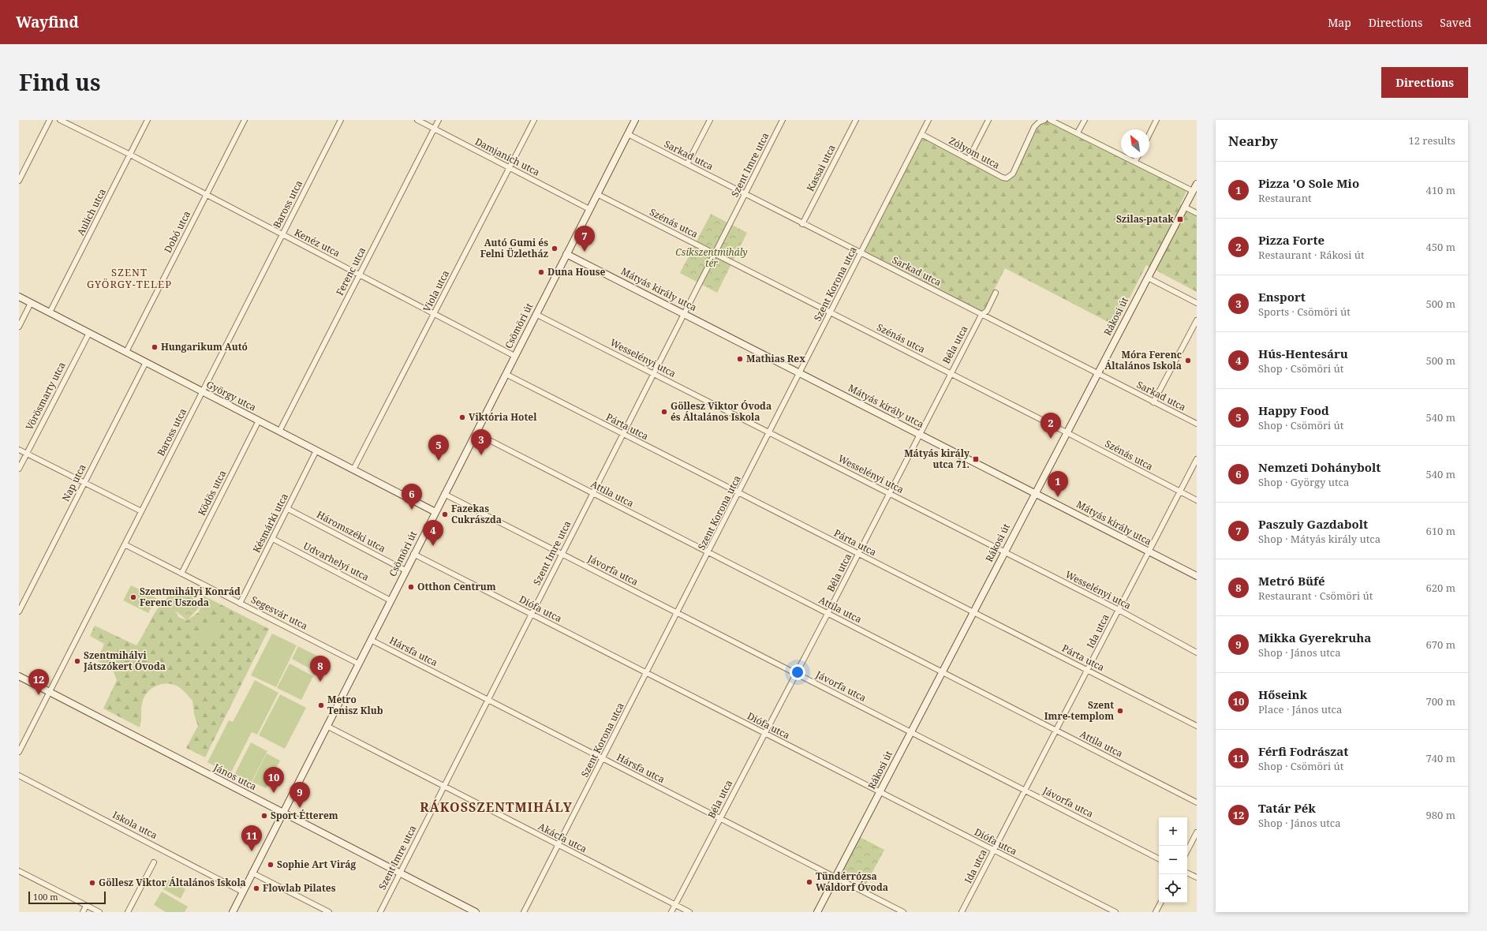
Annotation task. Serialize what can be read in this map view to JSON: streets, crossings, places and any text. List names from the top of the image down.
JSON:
{
  "streets": {
    "main road": [
      "Mátyás király utca",
      "Rákosi út",
      "Csömöri út",
      "György utca",
      "János utca"
    ],
    "street": [
      "Zólyom utca",
      "Sarkad utca",
      "Damjanich utca",
      "Szent Imre utca",
      "Kassai utca",
      "Baross utca",
      "Aulich utca",
      "Szénás utca",
      "Dobó utca",
      "Kenéz utca",
      "Ferenc utca",
      "Szent Korona utca",
      "Viola utca",
      "Béla utca",
      "Wesselényi utca",
      "Vörösmarty utca",
      "Párta utca",
      "Nap utca",
      "Ködös utca",
      "Attila utca",
      "Késmárki utca",
      "Háromszéki utca",
      "Udvarhelyi utca",
      "Jávorfa utca",
      "Diófa utca",
      "Segesvár utca",
      "Ida utca",
      "Hársfa utca",
      "Iskola utca",
      "Akácfa utca"
    ]
  },
  "crossings": [
    ["Zólyom utca", "Szent Korona utca"],
    ["Sarkad utca", "Szent Imre utca"],
    ["Sarkad utca", "Kassai utca"],
    ["Sarkad utca", "Szent Korona utca"],
    ["Sarkad utca", "Rákosi út"],
    ["Sarkad utca", "Csömöri út"],
    ["Sarkad utca", "Béla utca"],
    ["Damjanich utca", "Ferenc utca"],
    ["Damjanich utca", "Viola utca"],
    ["Damjanich utca", "Csömöri út"],
    ["Szent Imre utca", "Szénás utca"],
    ["Szent Imre utca", "Mátyás király utca"],
    ["Szent Imre utca", "Wesselényi utca"],
    ["Szent Imre utca", "Párta utca"],
    ["Szent Imre utca", "Attila utca"],
    ["Szent Imre utca", "Jávorfa utca"],
    ["Szent Imre utca", "Diófa utca"],
    ["Szent Imre utca", "Hársfa utca"],
    ["Szent Imre utca", "János utca"],
    ["Szent Imre utca", "Akácfa utca"],
    ["Baross utca", "Kenéz utca"],
    ["Baross utca", "György utca"],
    ["Baross utca", "Segesvár utca"],
    ["Baross utca", "János utca"],
    ["Aulich utca", "Kenéz utca"],
    ["Aulich utca", "György utca"],
    ["Szénás utca", "Szent Korona utca"],
    ["Szénás utca", "Rákosi út"],
    ["Szénás utca", "Csömöri út"],
    ["Szénás utca", "Béla utca"],
    ["Szénás utca", "Ida utca"],
    ["Dobó utca", "Kenéz utca"],
    ["Dobó utca", "György utca"],
    ["Kenéz utca", "Ferenc utca"],
    ["Kenéz utca", "Viola utca"],
    ["Kenéz utca", "Csömöri út"],
    ["Ferenc utca", "György utca"],
    ["Szent Korona utca", "Mátyás király utca"],
    ["Szent Korona utca", "Wesselényi utca"],
    ["Szent Korona utca", "Párta utca"],
    ["Szent Korona utca", "Attila utca"],
    ["Szent Korona utca", "Jávorfa utca"],
    ["Szent Korona utca", "Diófa utca"],
    ["Szent Korona utca", "Hársfa utca"],
    ["Szent Korona utca", "Akácfa utca"],
    ["Mátyás király utca", "Rákosi út"],
    ["Mátyás király utca", "Csömöri út"],
    ["Mátyás király utca", "Béla utca"],
    ["Mátyás király utca", "Ida utca"],
    ["Viola utca", "György utca"],
    ["Rákosi út", "Wesselényi utca"],
    ["Rákosi út", "Párta utca"],
    ["Rákosi út", "Attila utca"],
    ["Rákosi út", "Jávorfa utca"],
    ["Rákosi út", "Diófa utca"],
    ["Rákosi út", "Hársfa utca"],
    ["Csömöri út", "Wesselényi utca"],
    ["Csömöri út", "György utca"],
    ["Csömöri út", "Párta utca"],
    ["Csömöri út", "Attila utca"],
    ["Csömöri út", "Háromszéki utca"],
    ["Csömöri út", "Udvarhelyi utca"],
    ["Csömöri út", "Jávorfa utca"],
    ["Csömöri út", "Diófa utca"],
    ["Csömöri út", "Segesvár utca"],
    ["Csömöri út", "Hársfa utca"],
    ["Csömöri út", "János utca"],
    ["Csömöri út", "Iskola utca"],
    ["Csömöri út", "Akácfa utca"],
    ["Béla utca", "Wesselényi utca"],
    ["Béla utca", "Párta utca"],
    ["Béla utca", "Attila utca"],
    ["Béla utca", "Jávorfa utca"],
    ["Béla utca", "Diófa utca"],
    ["Béla utca", "Hársfa utca"],
    ["Béla utca", "Akácfa utca"],
    ["Wesselényi utca", "Ida utca"],
    ["Vörösmarty utca", "György utca"],
    ["György utca", "Nap utca"],
    ["György utca", "Ködös utca"],
    ["György utca", "Késmárki utca"],
    ["Párta utca", "Ida utca"],
    ["Ködös utca", "Segesvár utca"],
    ["Attila utca", "Ida utca"],
    ["Késmárki utca", "Háromszéki utca"],
    ["Késmárki utca", "Udvarhelyi utca"],
    ["Késmárki utca", "Segesvár utca"],
    ["Jávorfa utca", "Ida utca"],
    ["Diófa utca", "Ida utca"]
  ],
  "districts": ["SZENT GYÖRGY-TELEP", "RÁKOSSZENTMIHÁLY"],
  "parks": ["Csíkszentmihály tér"],
  "places": {
    "transit": ["Szilas-patak", "Mátyás király utca 71."],
    "other": [
      "Autó Gumi és Felni Üzletház",
      "Duna House",
      "Hungarikum Autó",
      "Mathias Rex",
      "Móra Ferenc Általános Iskola",
      "Göllesz Viktor Óvoda és Általános Iskola",
      "Viktória Hotel",
      "Fazekas Cukrászda",
      "Otthon Centrum",
      "Szentmihályi Konrád Ferenc Uszoda",
      "Szentmihályi Játszókert Óvoda",
      "Metro Tenisz Klub",
      "Szent Imre-templom",
      "Sport Étterem",
      "Sophie Art Virág",
      "Tündérrózsa Waldorf Óvoda",
      "Göllesz Viktor Általános Iskola",
      "Flowlab Pilates"
    ]
  },
  "scale_bar": "100 m",
  "north": "top left",
  "page": {
    "header": "Wayfind",
    "nav": ["Map", "Directions", "Saved"],
    "title": "Find us",
    "buttons": "Directions",
    "heading": ["Nearby", "12 results"],
    "list": [
      {
        "mark": "1",
        "name": "Pizza 'O Sole Mio",
        "note": "Restaurant",
        "value": "410 m"
      },
      {
        "mark": "2",
        "name": "Pizza Forte",
        "note": "Restaurant · Rákosi út",
        "value": "450 m"
      },
      {
        "mark": "3",
        "name": "Ensport",
        "note": "Sports · Csömöri út",
        "value": "500 m"
      },
      {
        "mark": "4",
        "name": "Hús-Hentesáru",
        "note": "Shop · Csömöri út",
        "value": "500 m"
      },
      {
        "mark": "5",
        "name": "Happy Food",
        "note": "Shop · Csömöri út",
        "value": "540 m"
      },
      {
        "mark": "6",
        "name": "Nemzeti Dohánybolt",
        "note": "Shop · György utca",
        "value": "540 m"
      },
      {
        "mark": "7",
        "name": "Paszuly Gazdabolt",
        "note": "Shop · Mátyás király utca",
        "value": "610 m"
      },
      {
        "mark": "8",
        "name": "Metró Büfé",
        "note": "Restaurant · Csömöri út",
        "value": "620 m"
      },
      {
        "mark": "9",
        "name": "Mikka Gyerekruha",
        "note": "Shop · János utca",
        "value": "670 m"
      },
      {
        "mark": "10",
        "name": "Hőseink",
        "note": "Place · János utca",
        "value": "700 m"
      },
      {
        "mark": "11",
        "name": "Férfi Fodrászat",
        "note": "Shop · Csömöri út",
        "value": "740 m"
      },
      {
        "mark": "12",
        "name": "Tatár Pék",
        "note": "Shop · János utca",
        "value": "980 m"
      }
    ],
    "pins": [
      "7",
      "2",
      "3",
      "5",
      "1",
      "6",
      "4",
      "8",
      "12",
      "10",
      "9",
      "11"
    ],
    "map_buttons": ["+", "−"],
    "scale": "100 m"
  }
}
